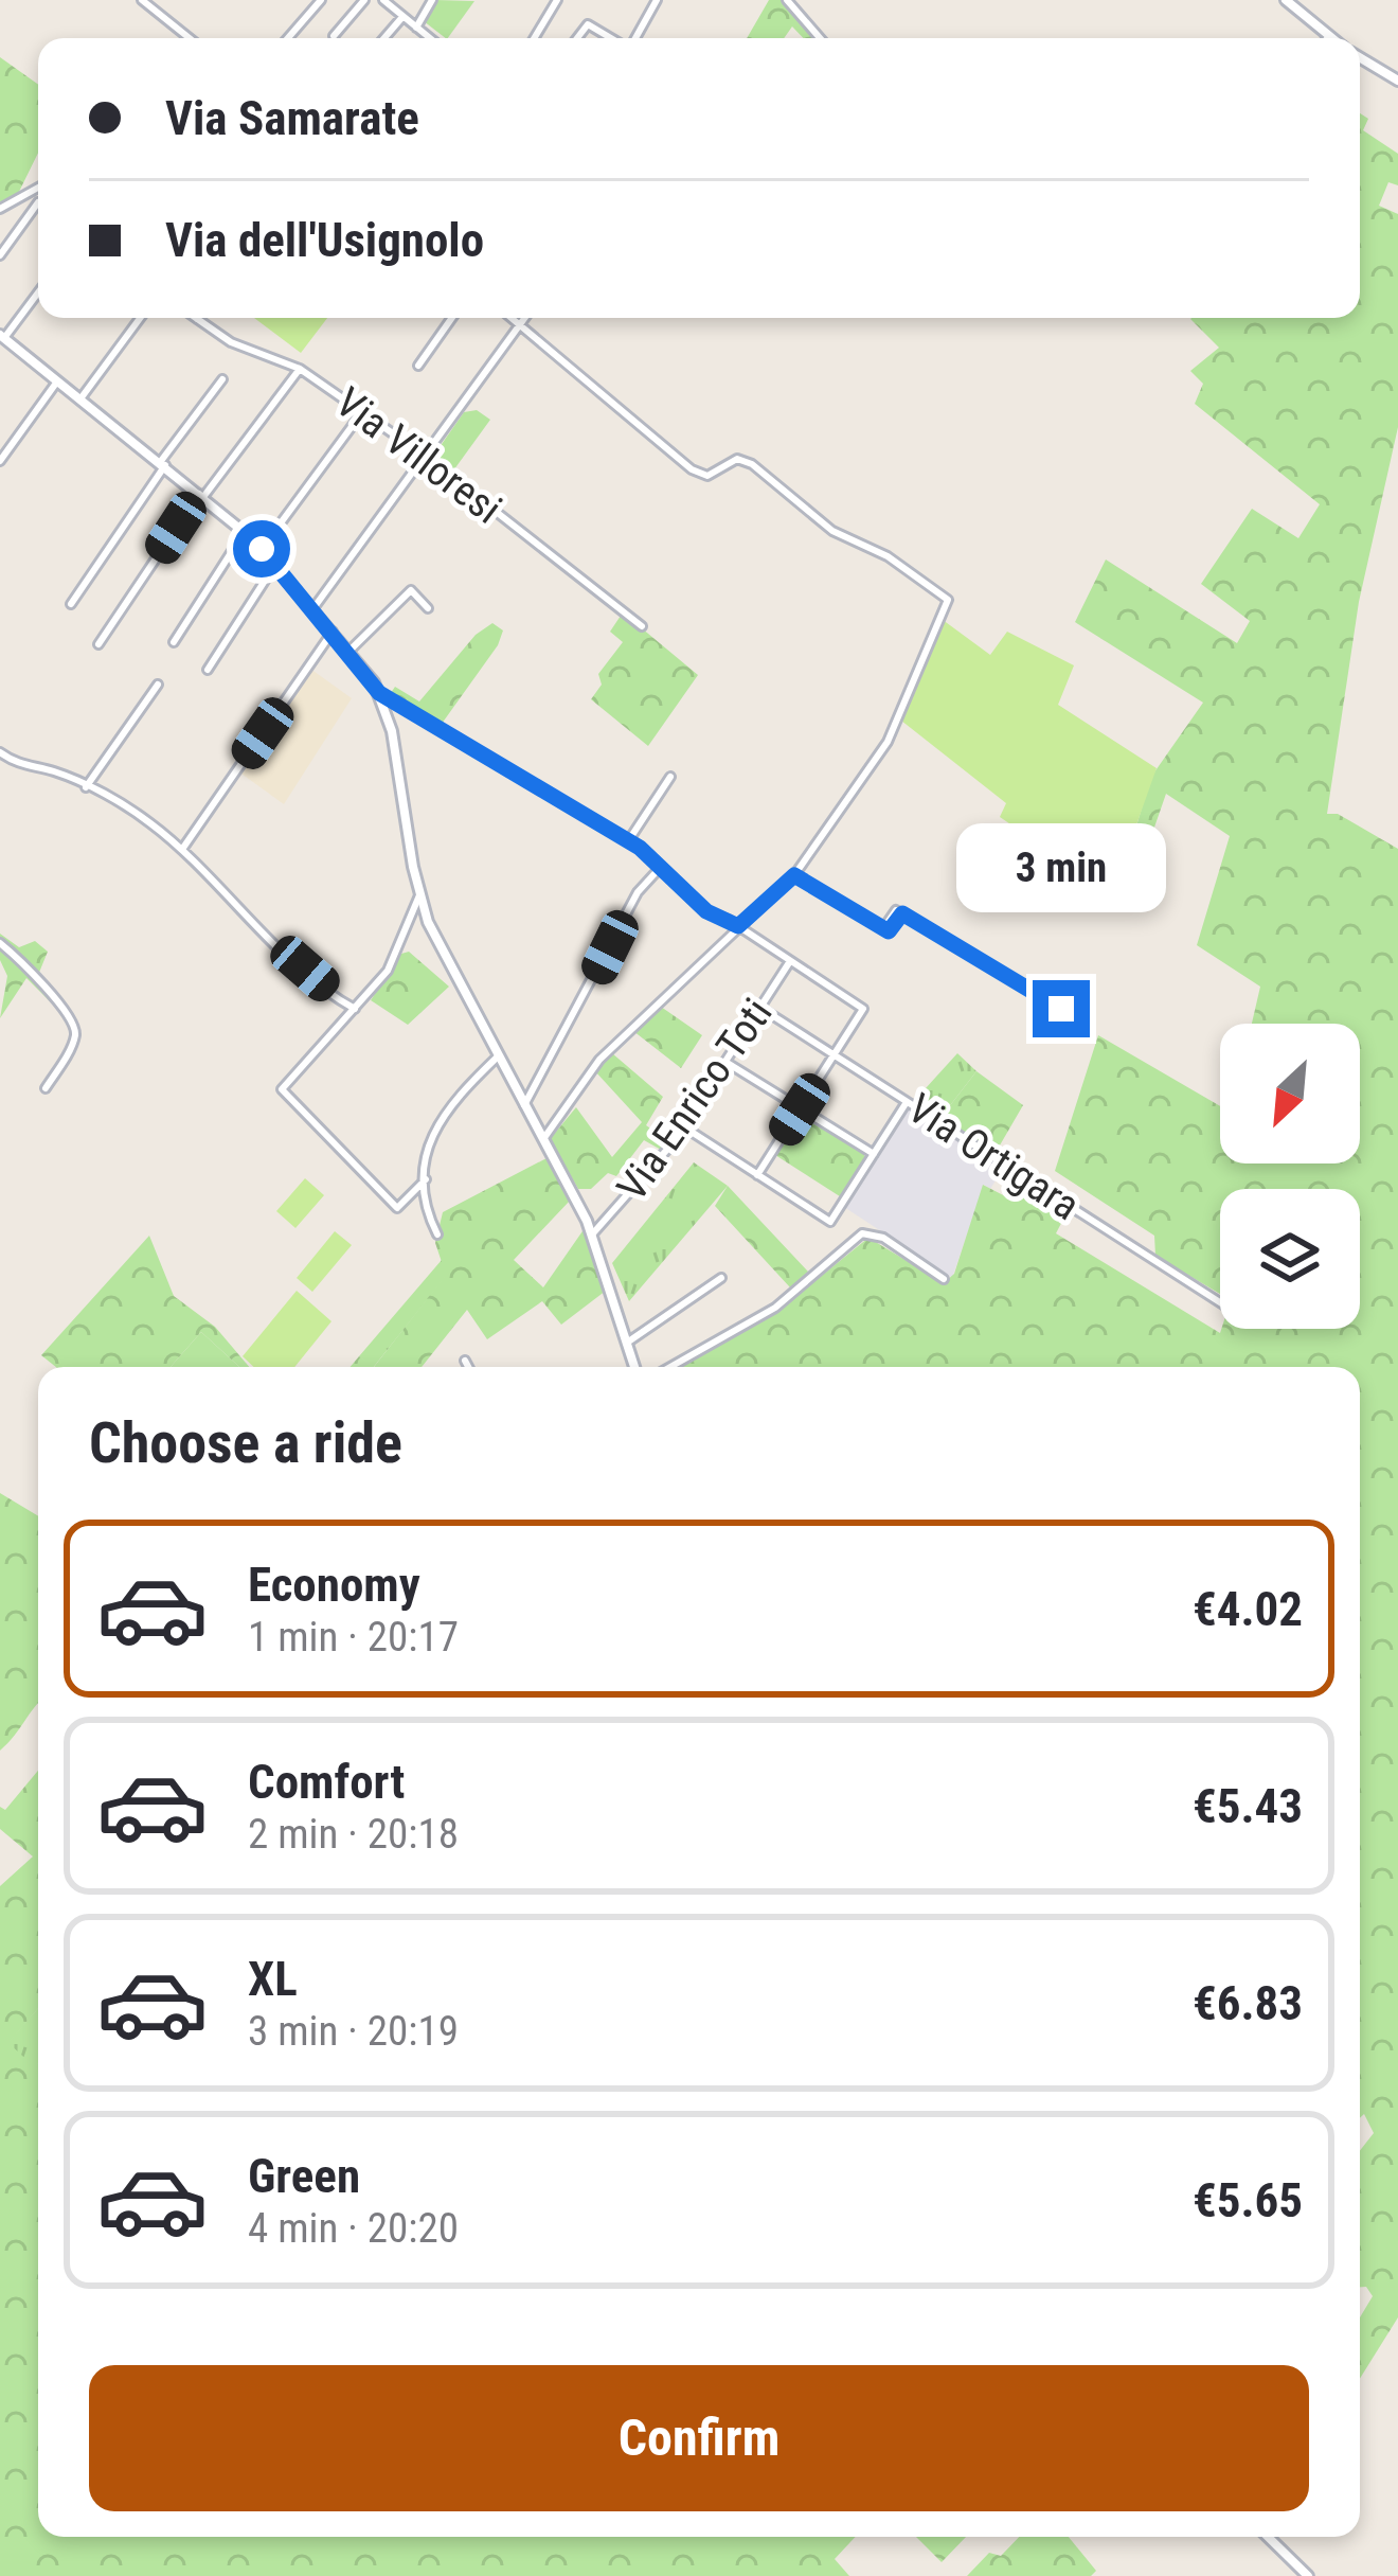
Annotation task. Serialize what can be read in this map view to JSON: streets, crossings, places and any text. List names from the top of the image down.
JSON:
{
  "streets": {
    "street": ["Via Villoresi", "Via Enrico Toti", "Via Ortigara"]
  },
  "crossings": [
    ["Via Enrico Toti", "Via Ortigara"]
  ],
  "north": "bottom left",
  "page": {
    "banner": ["Via Samarate", "Via dell'Usignolo"],
    "bubble": "3 min",
    "heading": "Choose a ride",
    "list": [
      {
        "name": "Economy",
        "note": "1 min · 20:17",
        "value": "€4.02"
      },
      {
        "name": "Comfort",
        "note": "2 min · 20:18",
        "value": "€5.43"
      },
      {
        "name": "XL",
        "note": "3 min · 20:19",
        "value": "€6.83"
      },
      {
        "name": "Green",
        "note": "4 min · 20:20",
        "value": "€5.65"
      }
    ],
    "buttons": "Confirm"
  }
}
